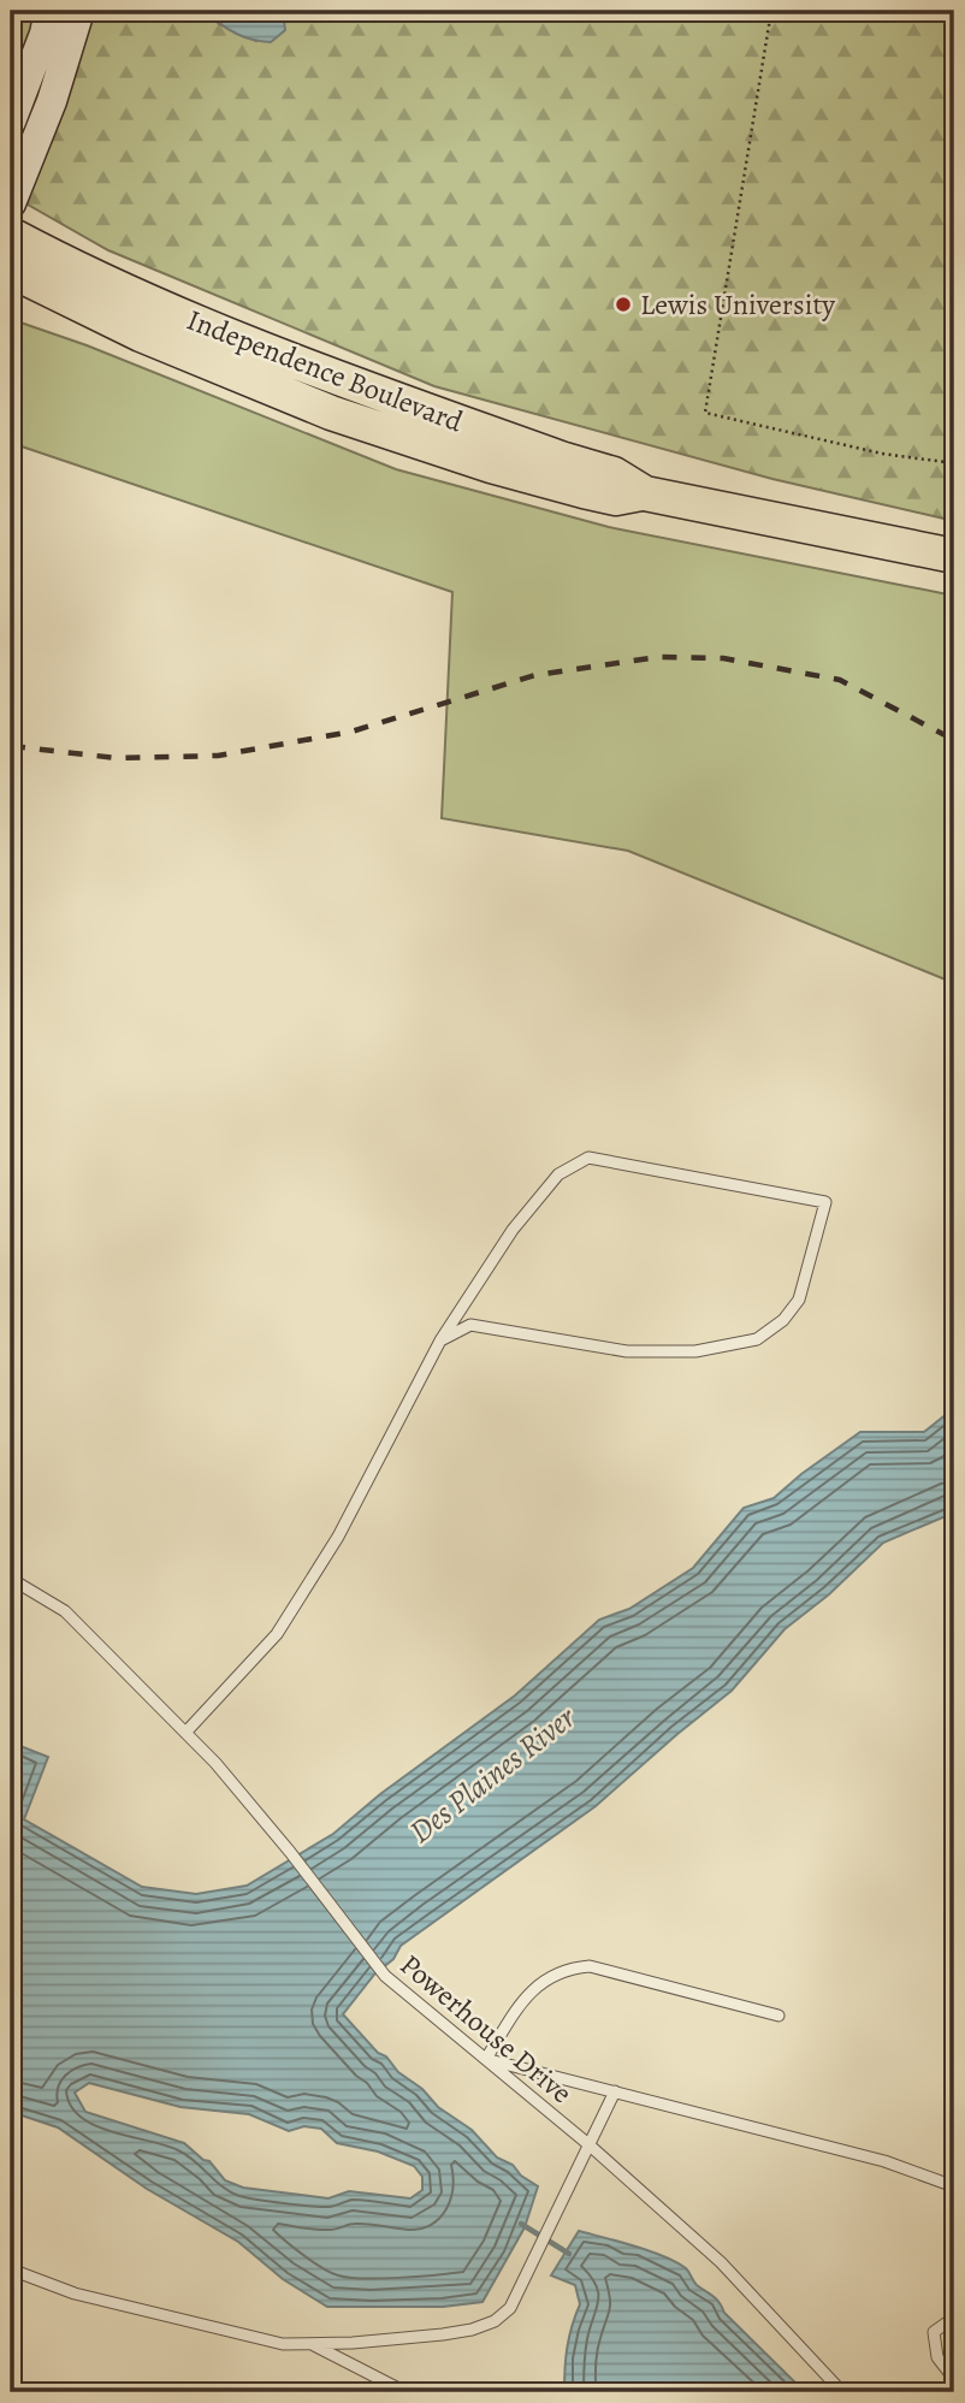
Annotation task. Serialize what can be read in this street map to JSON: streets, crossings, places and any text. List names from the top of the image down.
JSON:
{
  "streets": {
    "main road": ["Independence Boulevard"],
    "lane": ["Powerhouse Drive"]
  },
  "water": ["Des Plaines River"],
  "places": ["Lewis University"]
}
